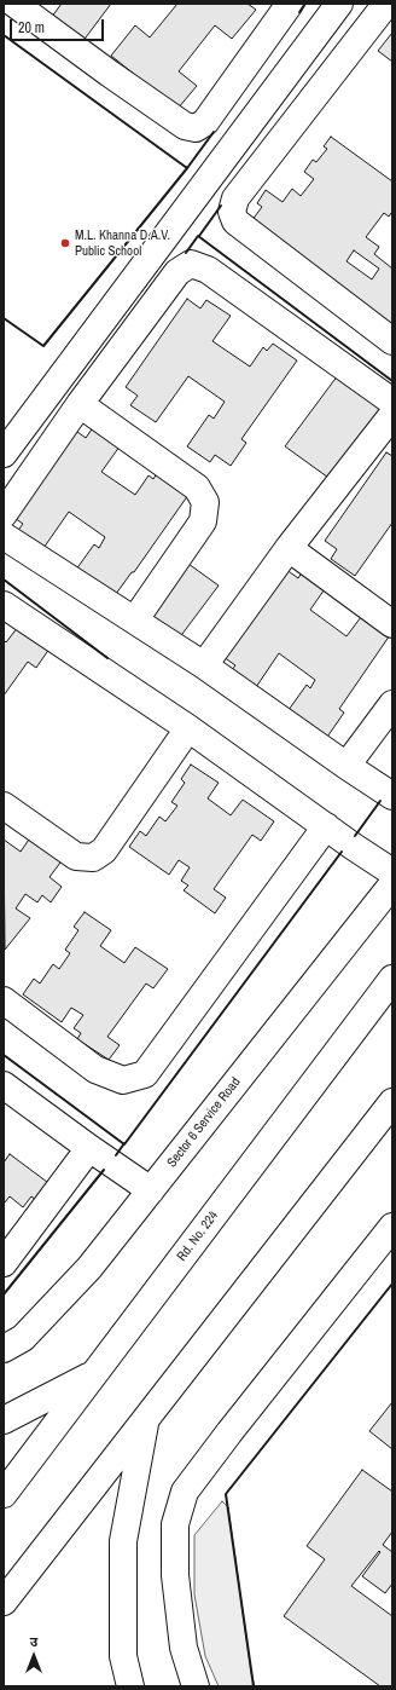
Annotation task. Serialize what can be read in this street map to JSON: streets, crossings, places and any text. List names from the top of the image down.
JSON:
{
  "streets": {
    "street": ["Sector 6 Service Road", "Rd. No. 224"]
  },
  "places": ["M.L. Khanna D.A.V. Public School"],
  "scale_bar": "20 m",
  "north": "top"
}
